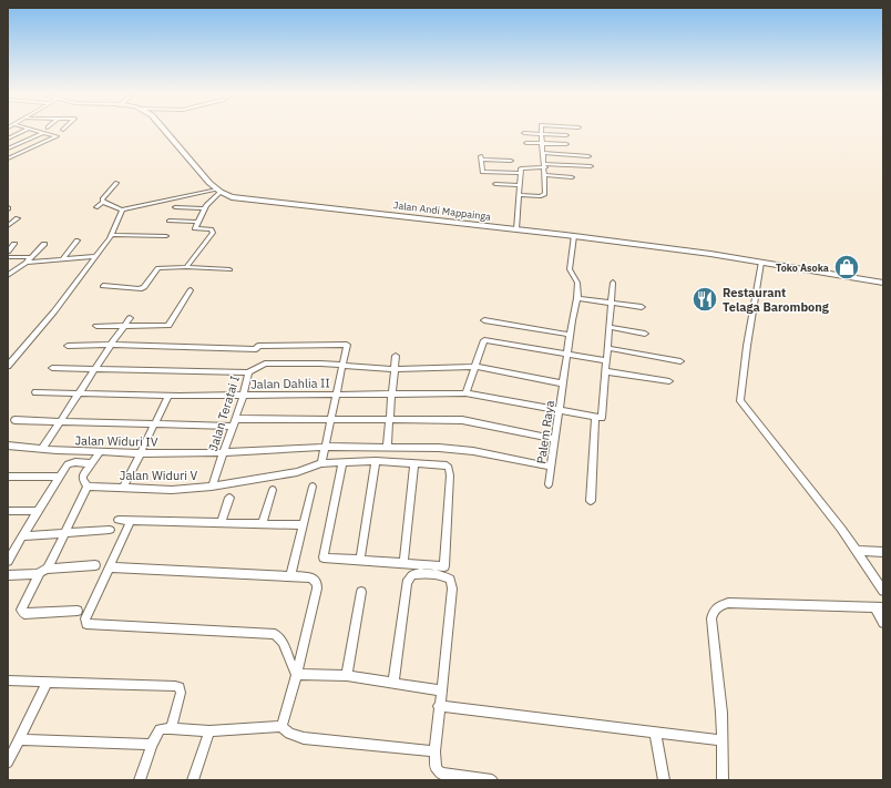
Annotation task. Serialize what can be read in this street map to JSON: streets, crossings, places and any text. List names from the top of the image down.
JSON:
{
  "streets": {
    "main road": ["Jalan Andi Mappainga"],
    "street": [
      "Jalan Dahlia II",
      "Jalan Teratai I",
      "Palem Raya",
      "Jalan Widuri IV",
      "Jalan Widuri V"
    ]
  },
  "crossings": [
    ["Jalan Andi Mappainga", "Palem Raya"],
    ["Jalan Dahlia II", "Jalan Teratai I"],
    ["Jalan Dahlia II", "Palem Raya"],
    ["Jalan Teratai I", "Jalan Widuri IV"],
    ["Jalan Teratai I", "Jalan Widuri V"],
    ["Palem Raya", "Jalan Widuri IV"]
  ],
  "places": {
    "shop": ["Toko Asoka"],
    "restaurant": ["Restaurant Telaga Barombong"]
  }
}
